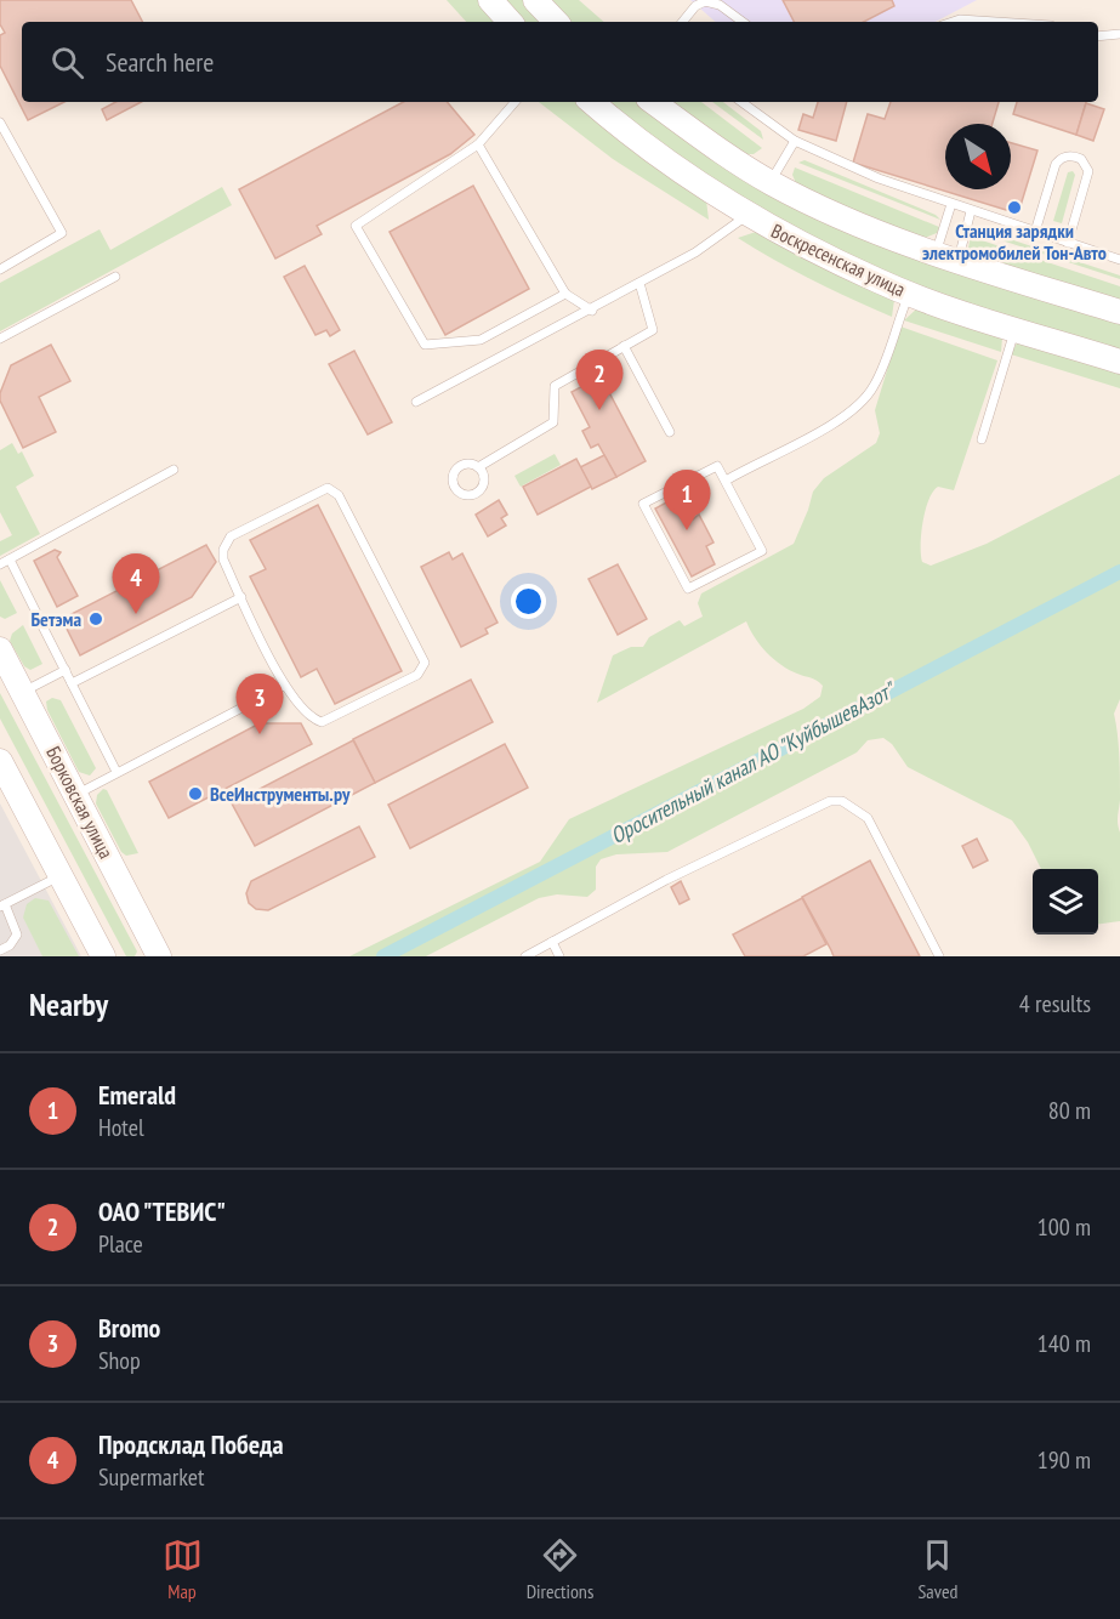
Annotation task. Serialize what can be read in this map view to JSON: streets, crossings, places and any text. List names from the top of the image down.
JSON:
{
  "streets": {
    "main road": ["Воскресенская улица", "Борковская улица"]
  },
  "water": ["Оросительный канал АО \"КуйбышевАзот\""],
  "places": ["Станция зарядки электромобилей Тон-Авто", "Бетэма", "ВсеИнструменты.ру"],
  "north": "bottom right",
  "page": {
    "search": "Search here",
    "pins": [
      "2",
      "1",
      "4",
      "3"
    ],
    "heading": ["Nearby", "4 results"],
    "list": [
      {
        "mark": "1",
        "name": "Emerald",
        "note": "Hotel",
        "value": "80 m"
      },
      {
        "mark": "2",
        "name": "ОАО \"ТЕВИС\"",
        "note": "Place",
        "value": "100 m"
      },
      {
        "mark": "3",
        "name": "Bromo",
        "note": "Shop",
        "value": "140 m"
      },
      {
        "mark": "4",
        "name": "Продсклад Победа",
        "note": "Supermarket",
        "value": "190 m"
      }
    ],
    "nav": ["Map", "Directions", "Saved"]
  }
}
